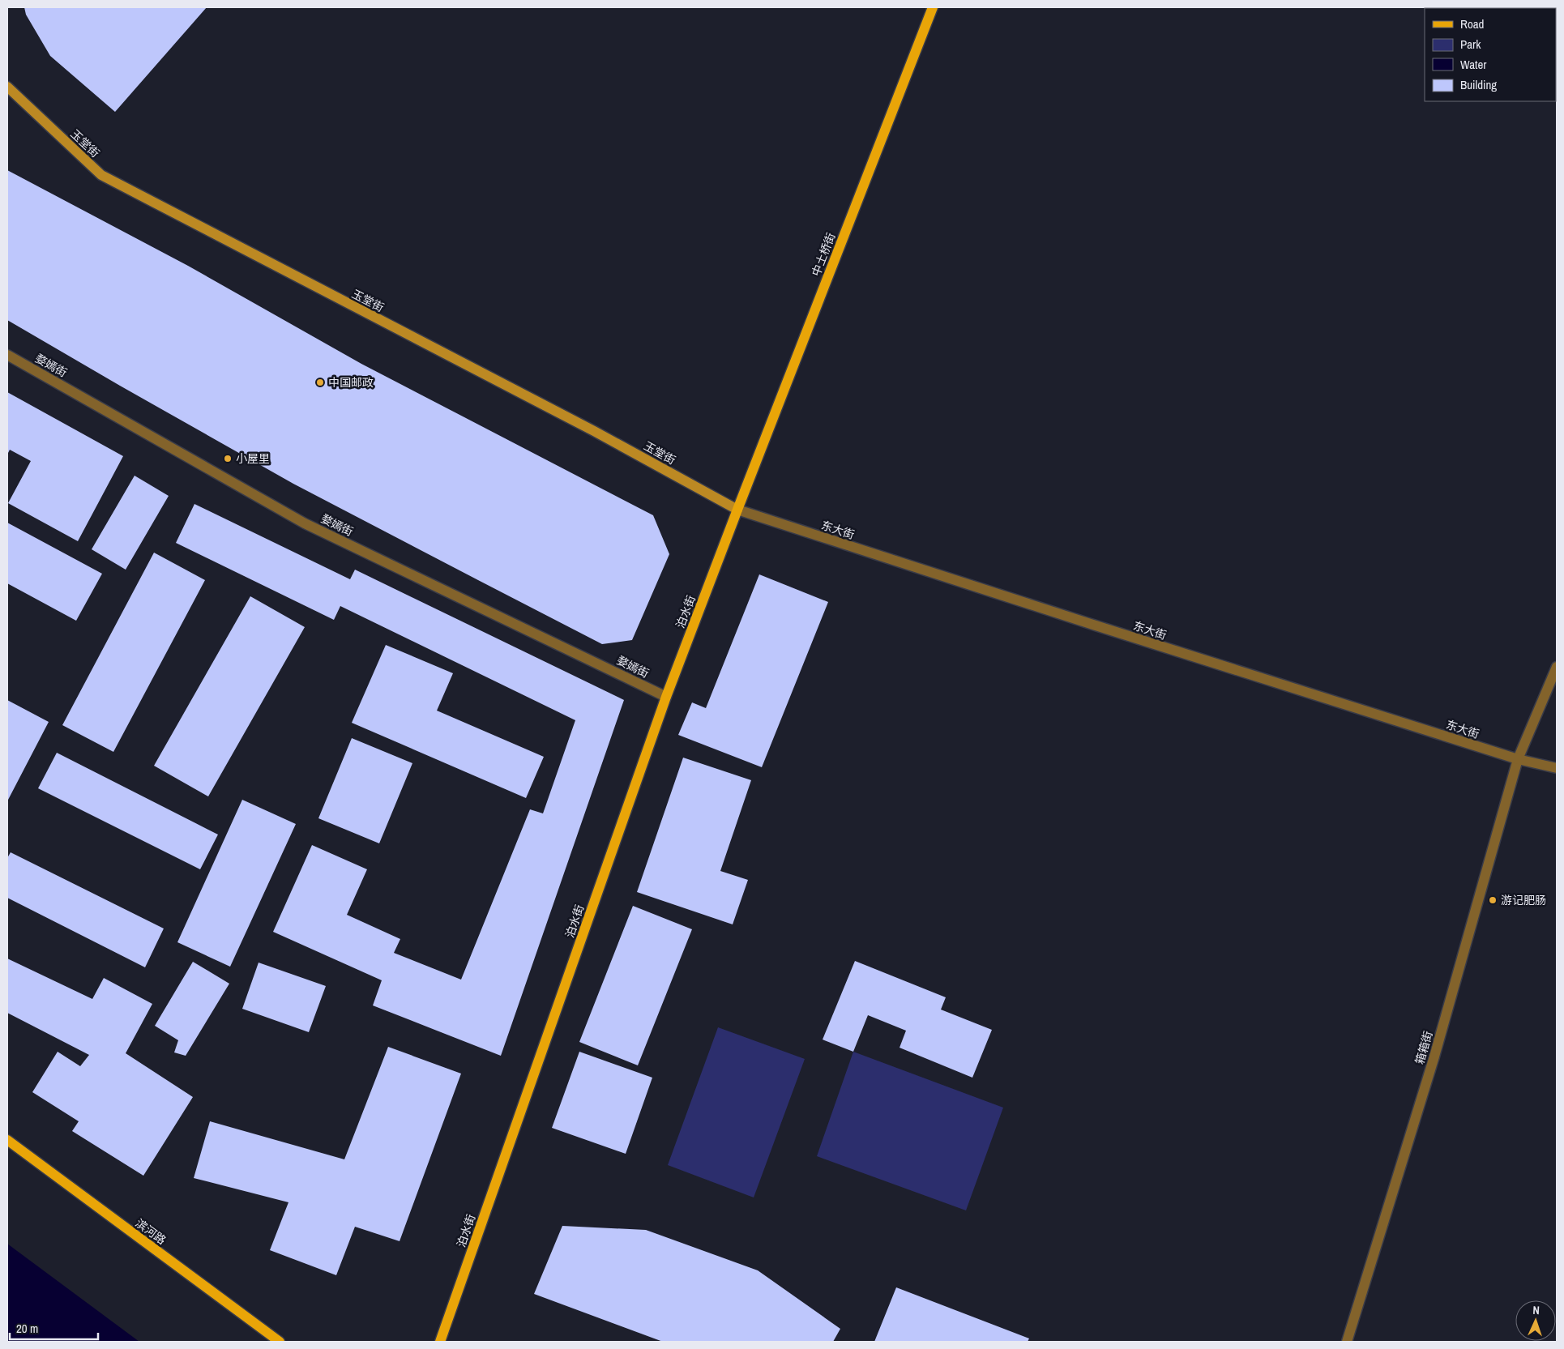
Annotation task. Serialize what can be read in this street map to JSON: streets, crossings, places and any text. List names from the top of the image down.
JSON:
{
  "streets": {
    "main road": [
      "玉堂街",
      "中土桥街",
      "泊水街",
      "滨河路"
    ],
    "street": ["婺嫣街", "东大街", "箱箱街"]
  },
  "crossings": [
    ["玉堂街", "中土桥街"],
    ["玉堂街", "东大街"],
    ["玉堂街", "泊水街"],
    ["中土桥街", "东大街"],
    ["中土桥街", "泊水街"],
    ["婺嫣街", "泊水街"],
    ["东大街", "泊水街"],
    ["东大街", "箱箱街"]
  ],
  "places": ["中国邮政", "小屋里", "游记肥肠"],
  "legend": [
    "Road",
    "Park",
    "Water",
    "Building"
  ],
  "scale_bar": "20 m",
  "north": "top"
}
